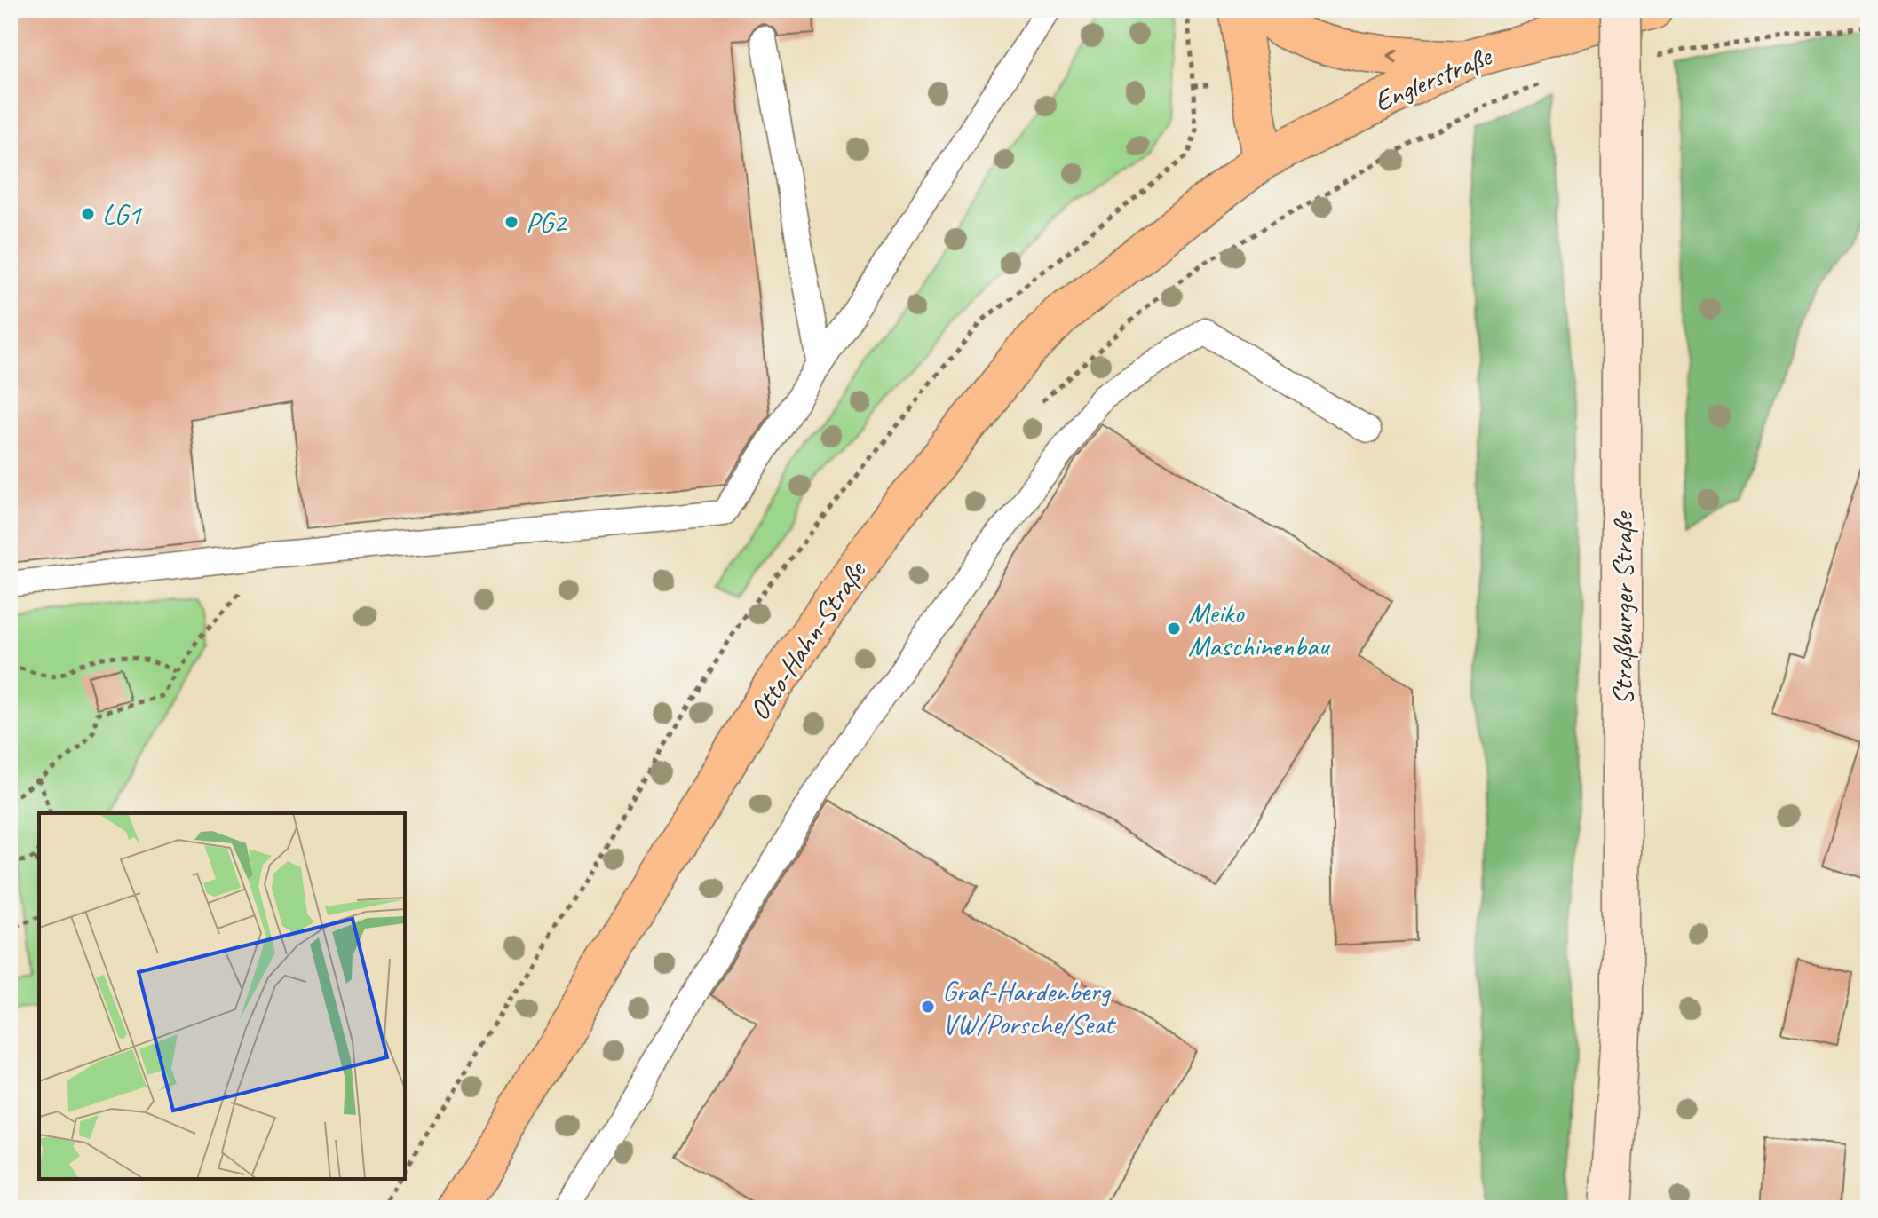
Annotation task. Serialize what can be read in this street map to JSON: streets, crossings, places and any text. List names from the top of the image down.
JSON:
{
  "streets": {
    "main road": ["Englerstraße", "Straßburger Straße", "Otto-Hahn-Straße"]
  },
  "crossings": [
    ["Englerstraße", "Otto-Hahn-Straße"]
  ],
  "places": [
    "LG1",
    "PG2",
    "Meiko Maschinenbau",
    "Graf-Hardenberg VW/Porsche/Seat"
  ]
}
